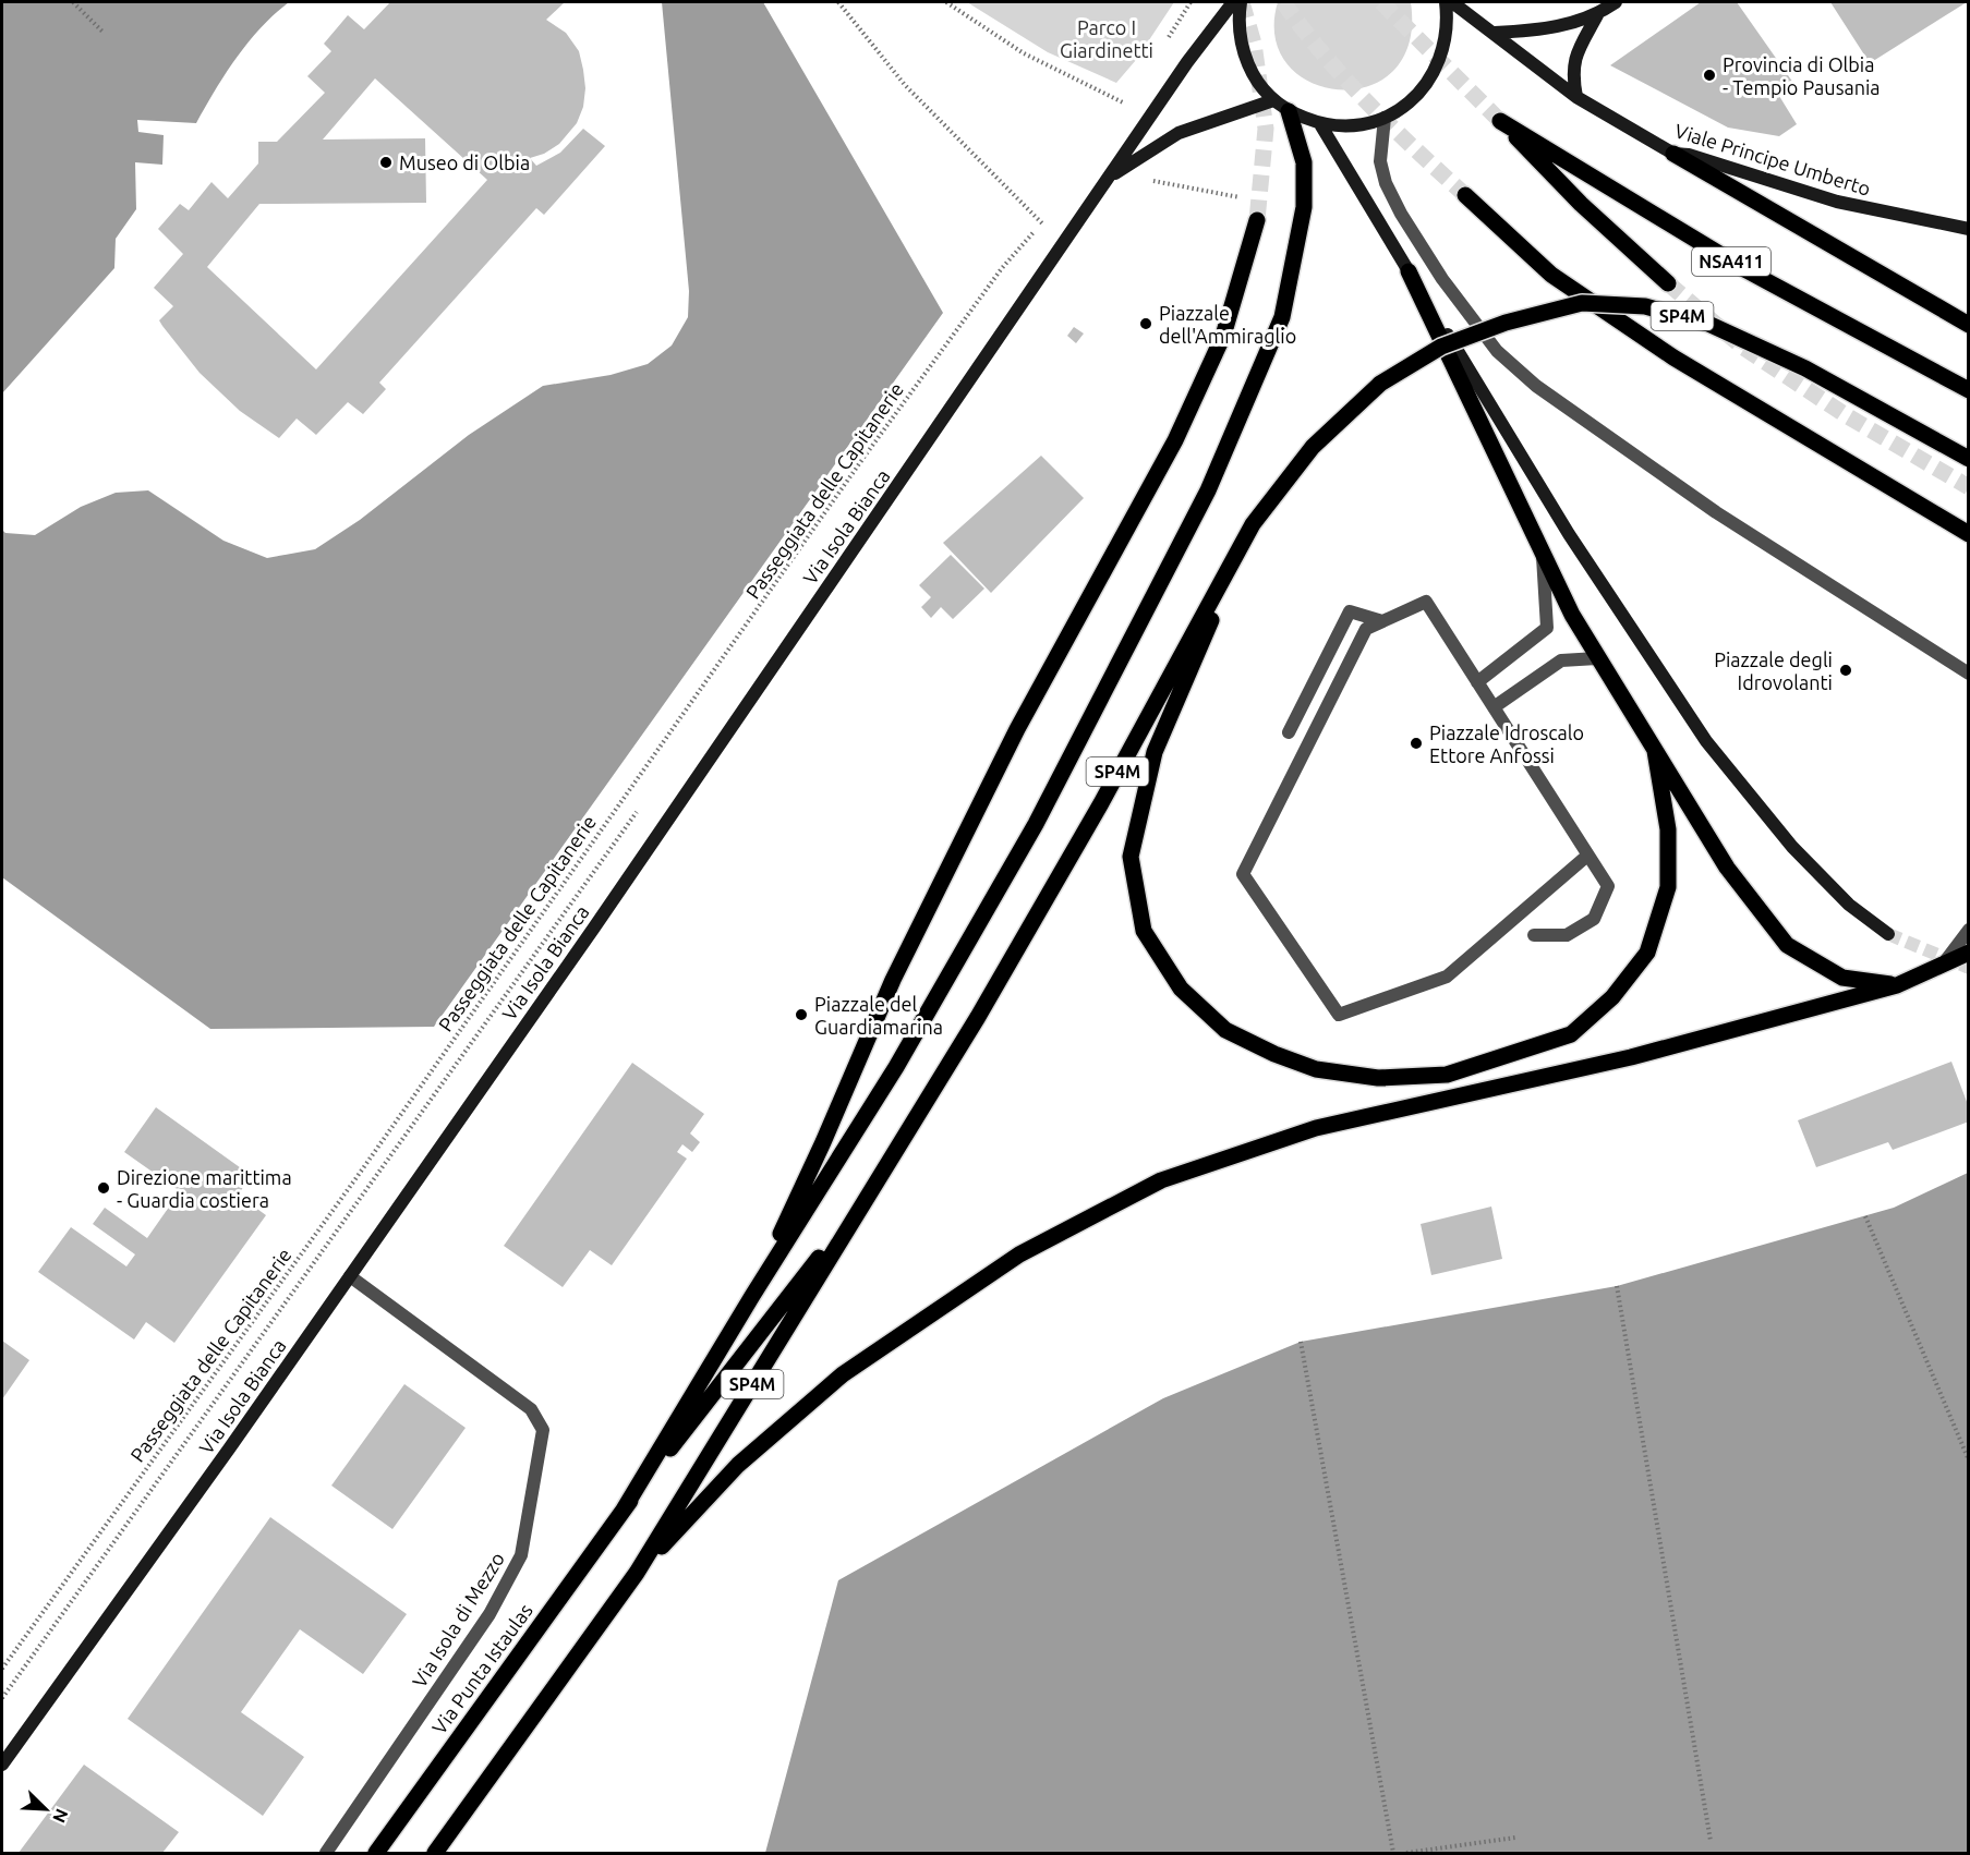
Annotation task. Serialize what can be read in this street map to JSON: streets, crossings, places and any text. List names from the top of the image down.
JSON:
{
  "streets": {
    "main road": ["NSA411", "SP4M", "Via Punta Istaulas"],
    "street": ["Viale Principe Umberto", "Via Isola Bianca", "Via Isola di Mezzo"],
    "path": ["Passeggiata delle Capitanerie"]
  },
  "crossings": [
    ["SP4M", "Via Punta Istaulas"],
    ["Via Isola Bianca", "Via Isola di Mezzo"]
  ],
  "parks": ["Parco I Giardinetti"],
  "places": [
    "Provincia di Olbia - Tempio Pausania",
    "Museo di Olbia",
    "Piazzale dell'Ammiraglio",
    "Piazzale degli Idrovolanti",
    "Piazzale Idroscalo Ettore Anfossi",
    "Piazzale del Guardiamarina",
    "Direzione marittima - Guardia costiera"
  ],
  "north": "bottom right"
}
